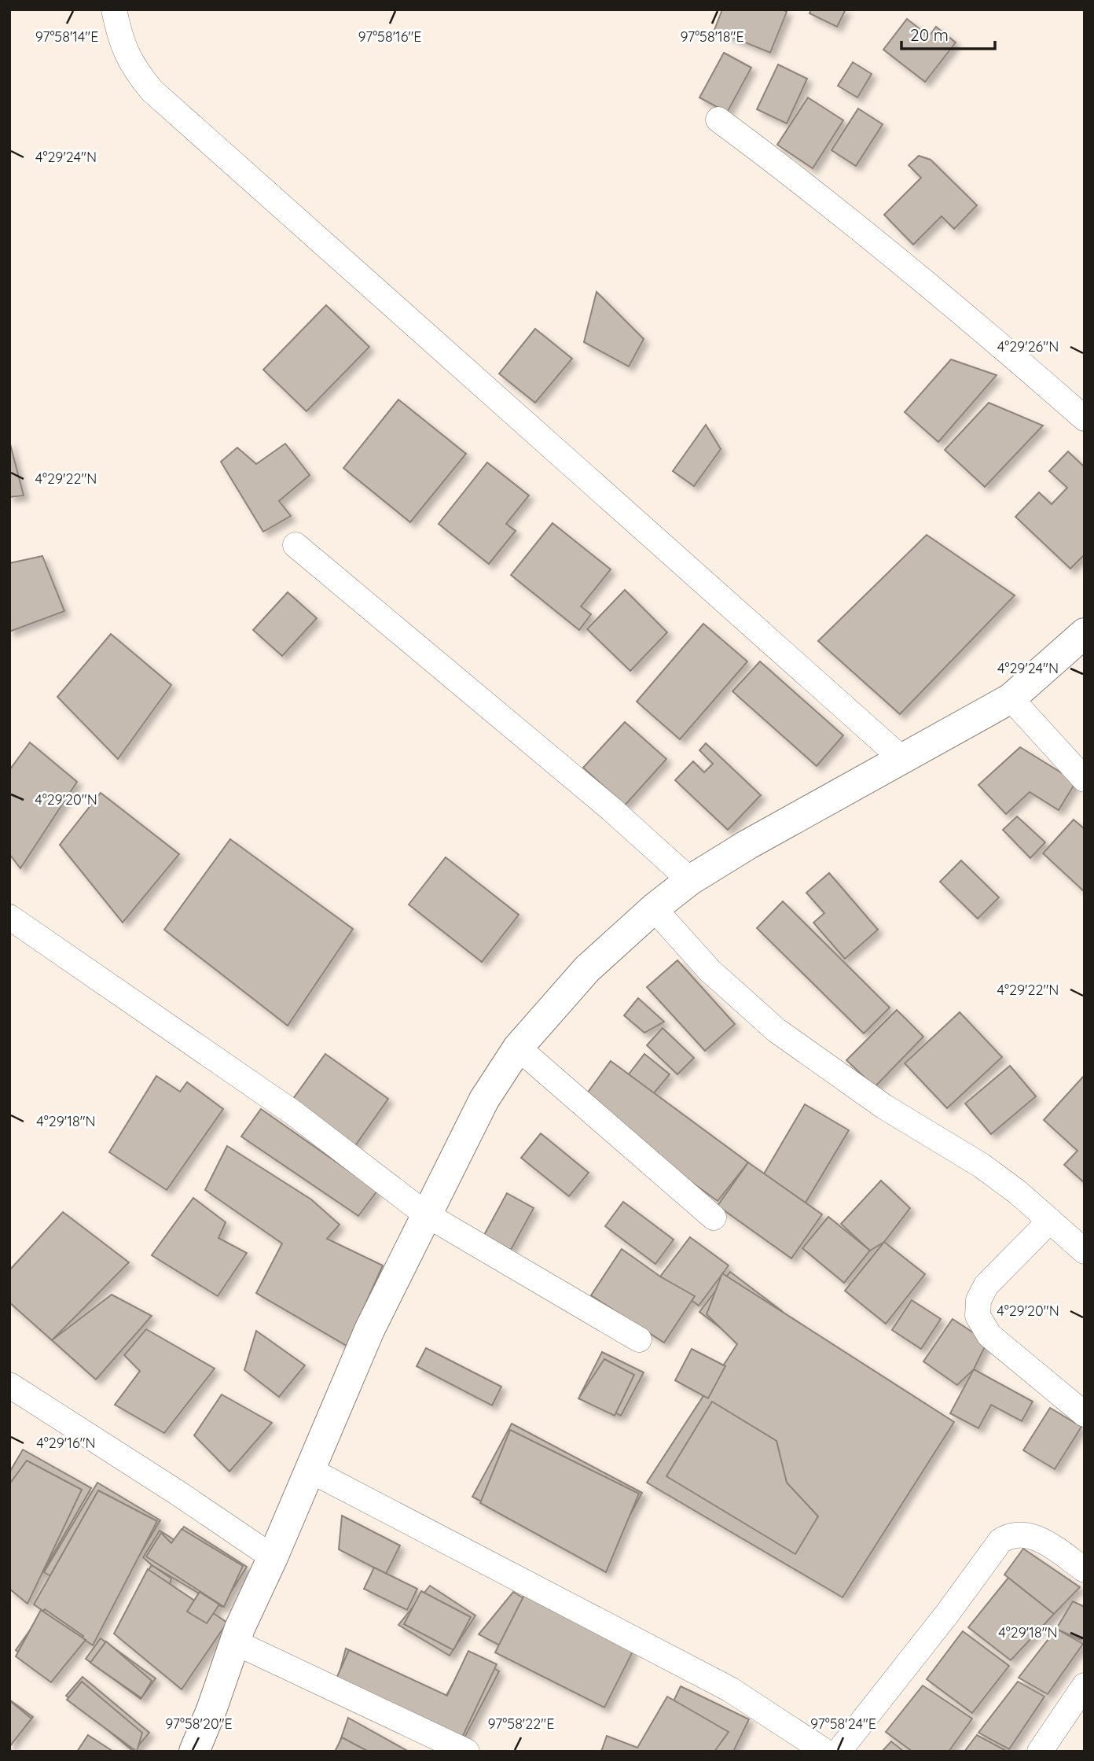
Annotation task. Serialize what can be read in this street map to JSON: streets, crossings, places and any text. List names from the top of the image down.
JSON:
{
  "scale_bar": "20 m",
  "coordinates": [
    "97°58'14\"E",
    "97°58'16\"E",
    "97°58'18\"E",
    "4°29'24\"N",
    "4°29'26\"N",
    "4°29'22\"N",
    "4°29'20\"N",
    "4°29'18\"N",
    "4°29'16\"N",
    "97°58'20\"E",
    "97°58'22\"E",
    "97°58'24\"E"
  ]
}
